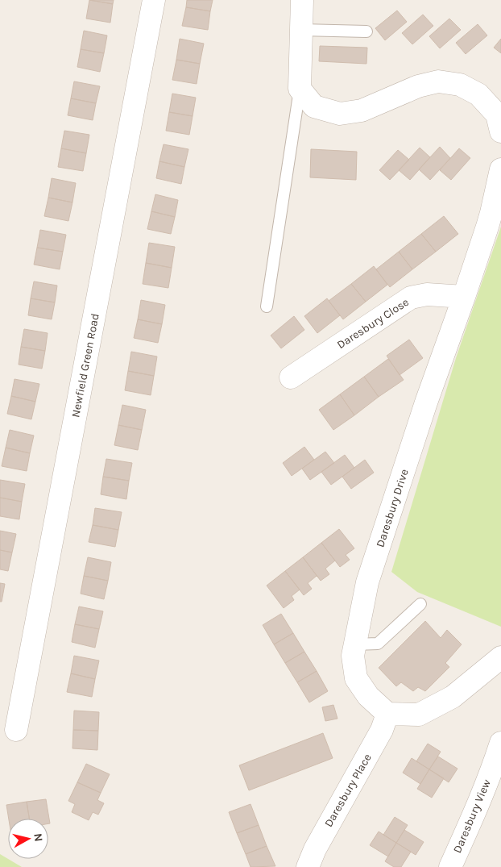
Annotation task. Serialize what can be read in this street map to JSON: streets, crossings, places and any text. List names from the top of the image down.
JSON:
{
  "streets": {
    "street": [
      "Daresbury Close",
      "Newfield Green Road",
      "Daresbury Drive",
      "Daresbury Place",
      "Daresbury View"
    ]
  },
  "crossings": [
    ["Daresbury Close", "Daresbury Drive"],
    ["Daresbury Drive", "Daresbury Place"]
  ],
  "north": "right"
}
